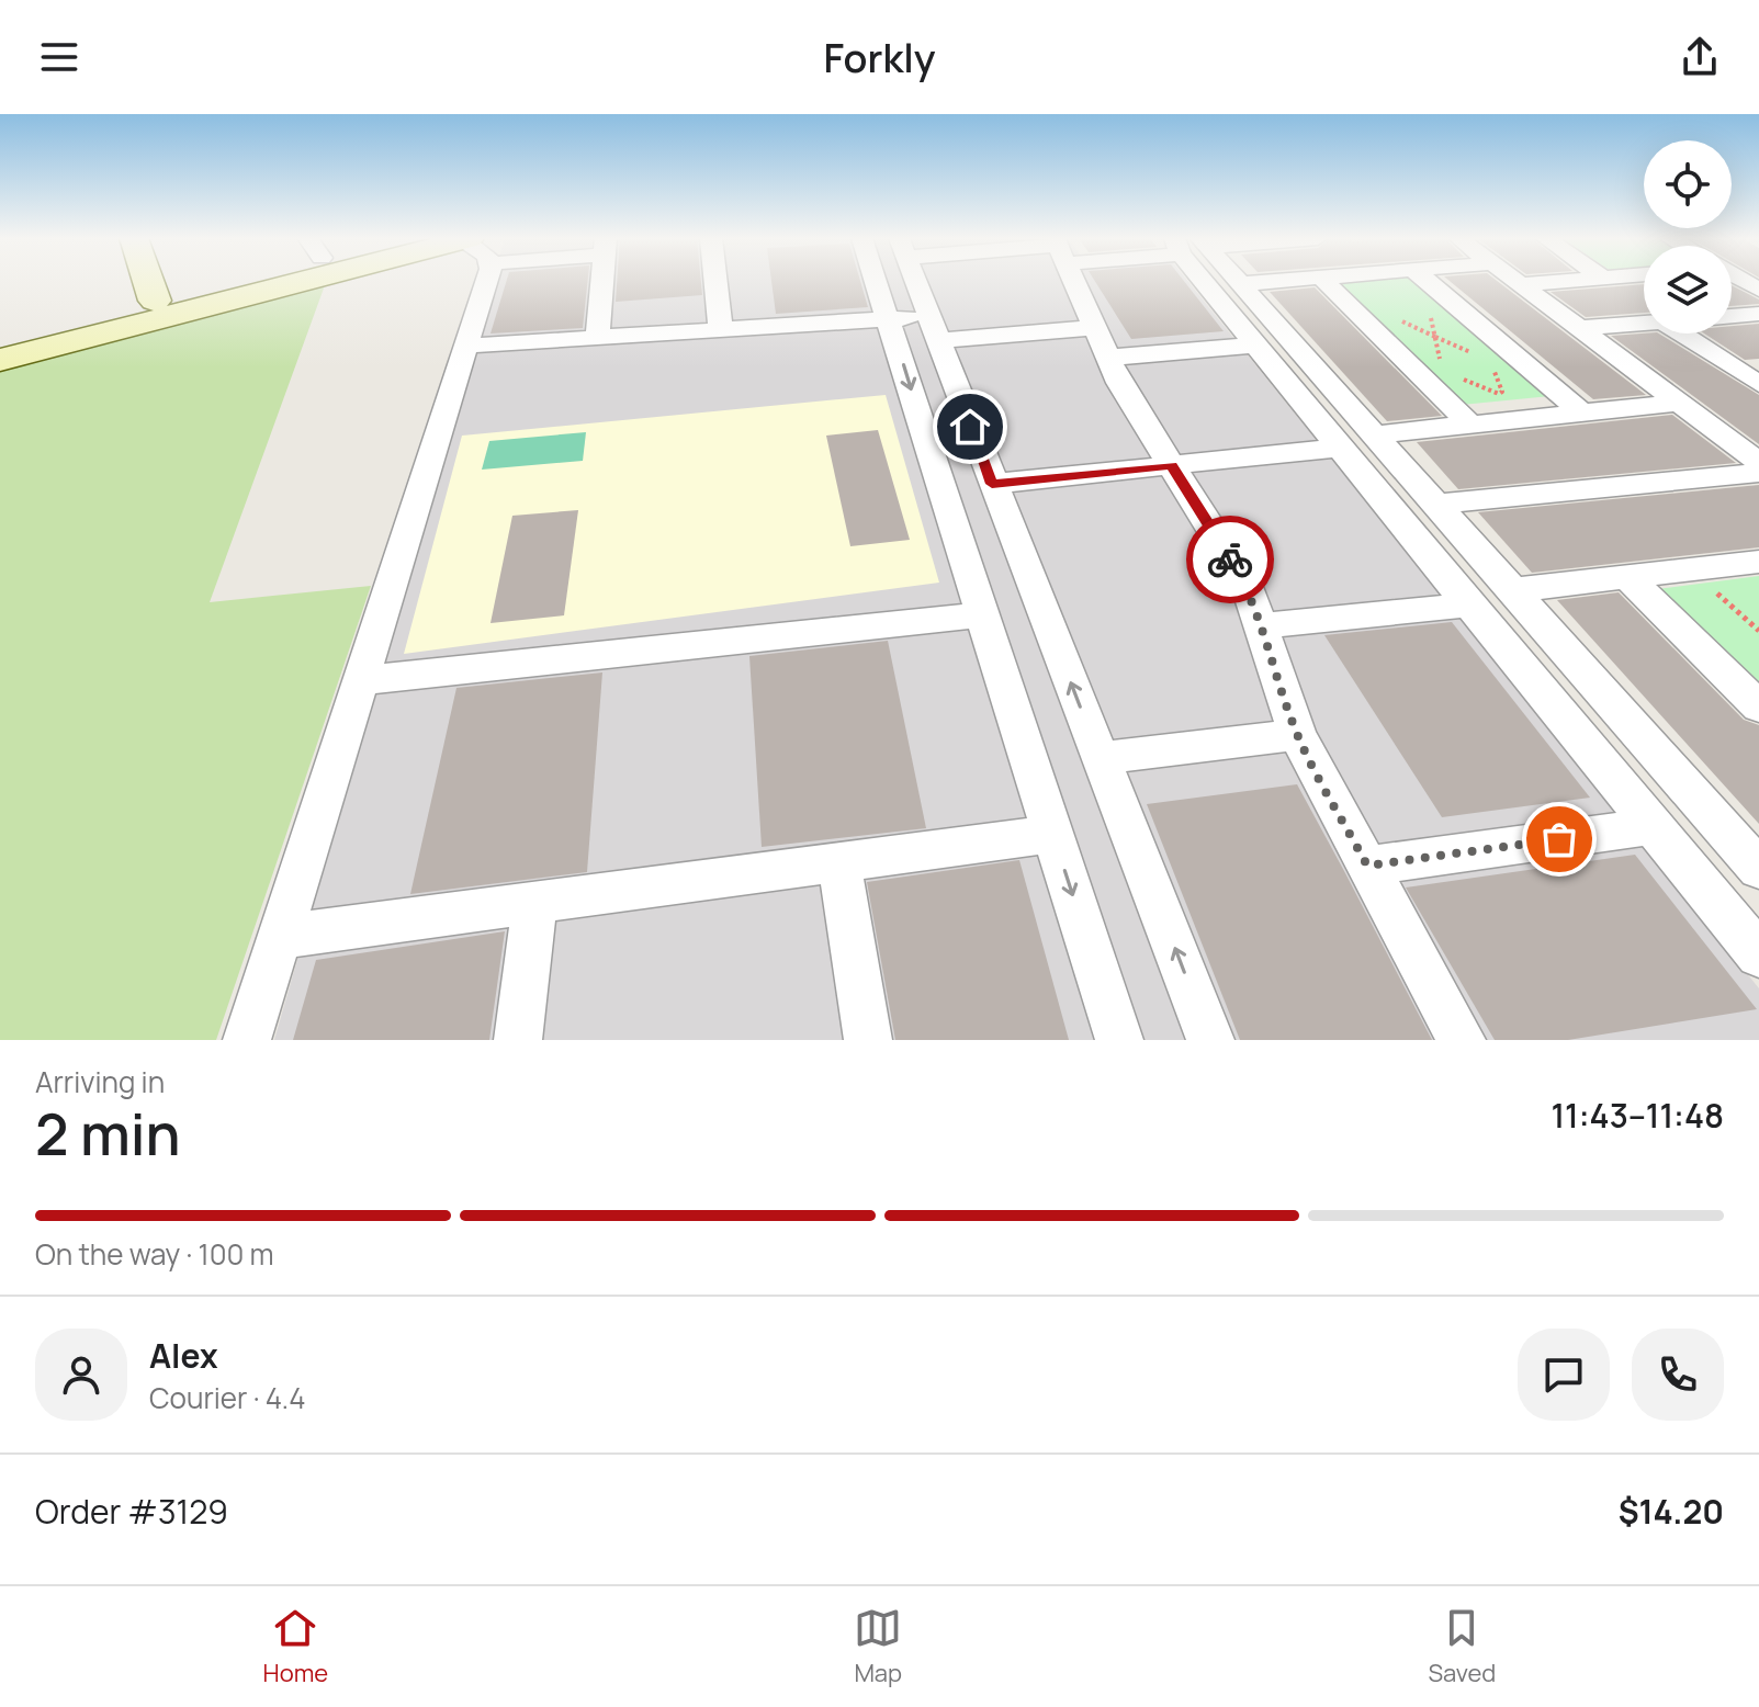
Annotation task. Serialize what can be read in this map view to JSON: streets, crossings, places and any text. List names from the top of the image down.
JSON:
{
  "page": {
    "header": "Forkly",
    "heading": ["2 min", "Arriving in", "11:43–11:48"],
    "panel": [
      "Alex",
      "Courier · 4.4",
      "Order #3129",
      "$14.20"
    ],
    "bar": "On the way · 100 m",
    "tabs": ["Home", "Map", "Saved"]
  }
}
